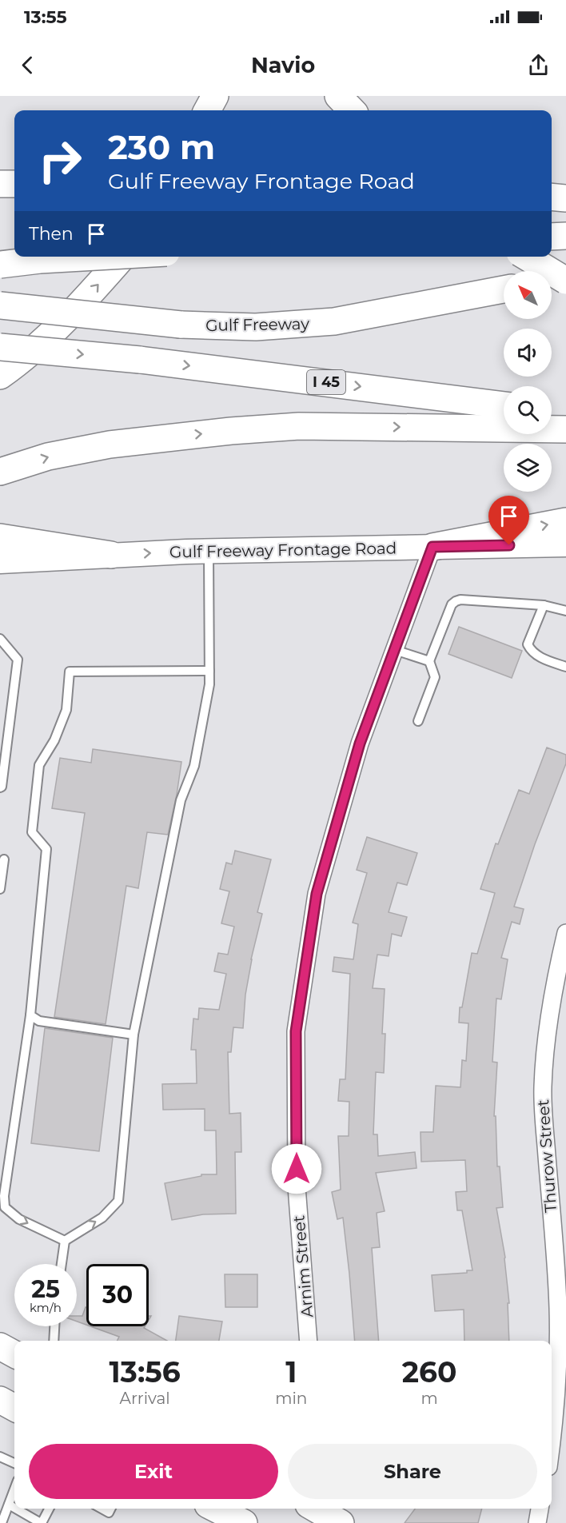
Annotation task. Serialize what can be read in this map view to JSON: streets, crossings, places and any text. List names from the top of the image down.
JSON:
{
  "streets": {
    "main road": ["Gulf Freeway", "I 45", "Gulf Freeway Frontage Road"],
    "street": ["Thurow Street", "Arnim Street"]
  },
  "crossings": [
    ["Gulf Freeway Frontage Road", "Arnim Street"]
  ],
  "north": "top left",
  "page": {
    "status": "13:55",
    "header": "Navio",
    "turn": ["230 m", "Gulf Freeway Frontage Road"],
    "then": "Then",
    "speed": "25 km/h",
    "limit": "30",
    "eta": [
      "13:56",
      "Arrival",
      "1",
      "min",
      "260",
      "m"
    ],
    "buttons": ["Exit", "Share"]
  }
}
